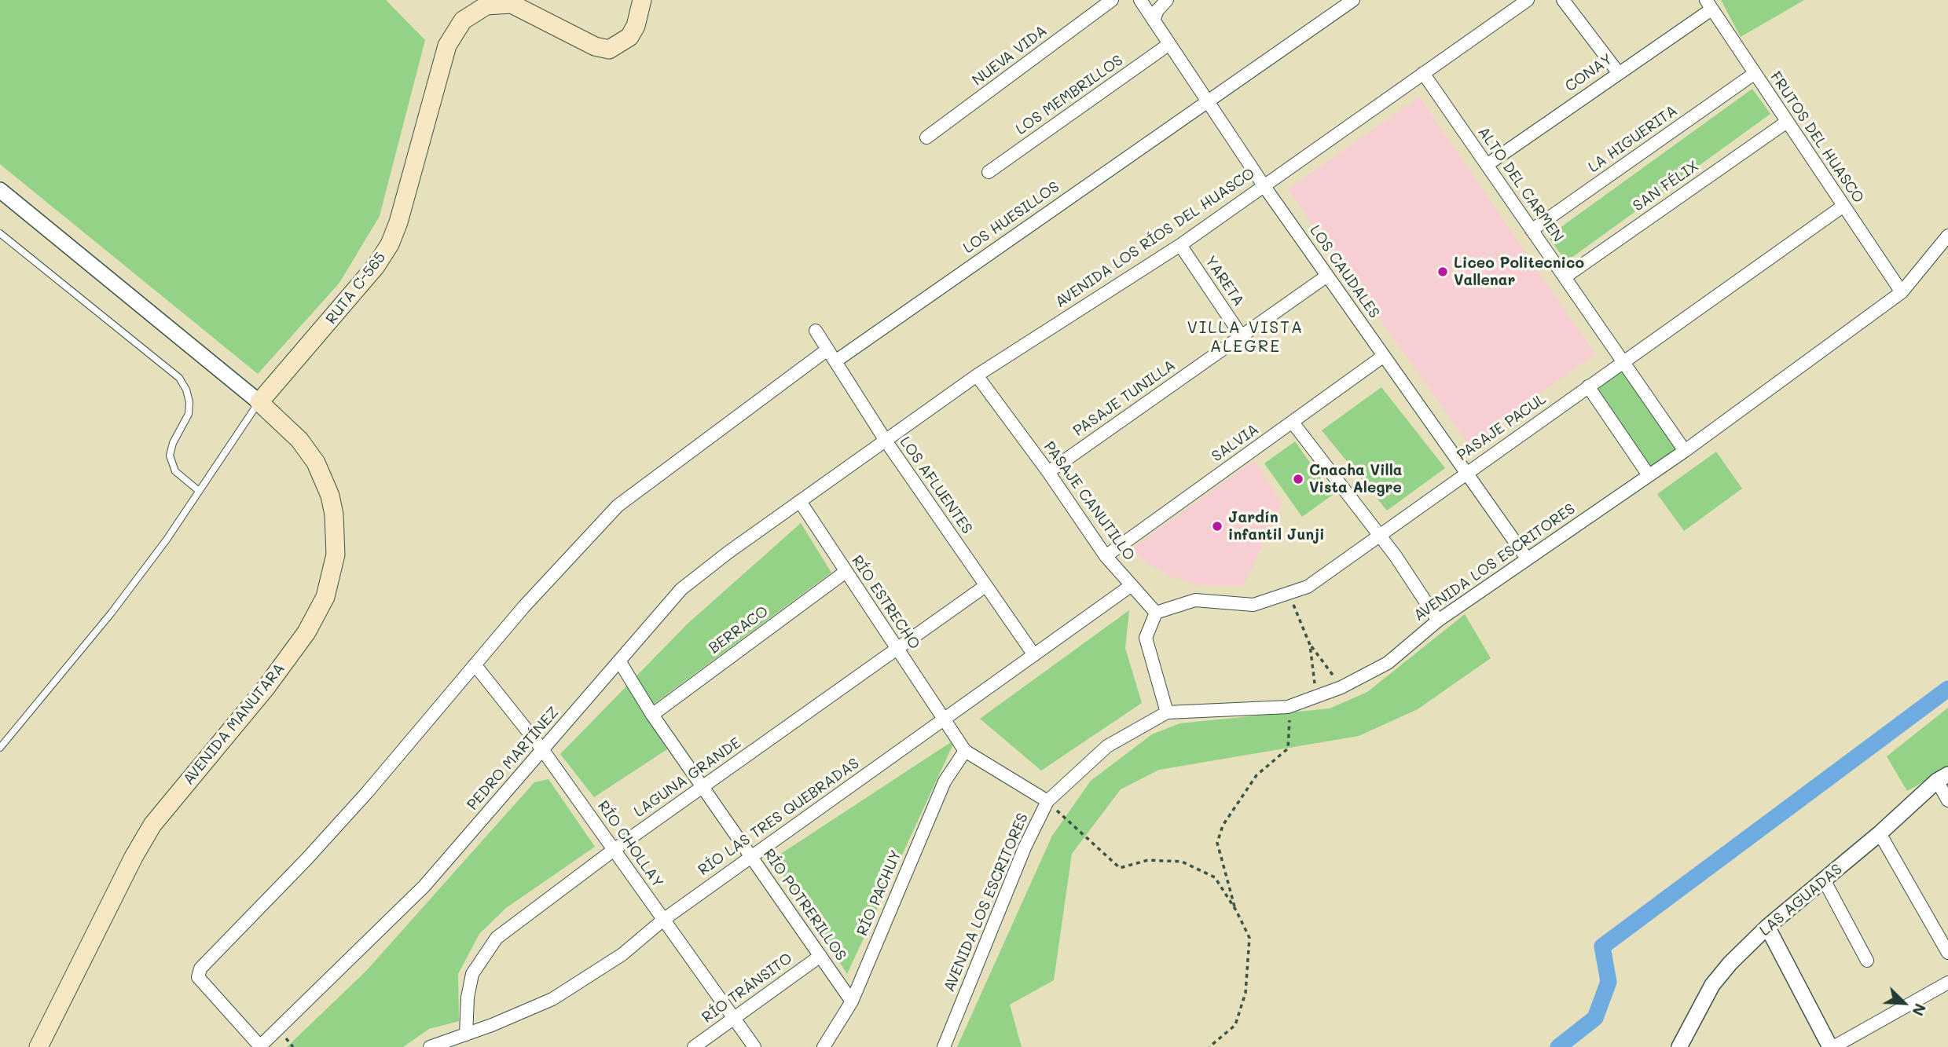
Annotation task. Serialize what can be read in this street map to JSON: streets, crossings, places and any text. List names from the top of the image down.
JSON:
{
  "streets": {
    "main road": ["RUTA C-565", "AVENIDA MANUTARA"],
    "street": [
      "NUEVA VIDA",
      "CONAY",
      "LOS MEMBRILLOS",
      "FRUTOS DEL HUASCO",
      "LA HIGUERITA",
      "ALTO DEL CARMEN",
      "SAN FÉLIX",
      "LOS HUESILLOS",
      "AVENIDA LOS RÍOS DEL HUASCO",
      "LOS CAUDALES",
      "YARETA",
      "PASAJE TUNILLA",
      "PASAJE PACUL",
      "SALVIA",
      "LOS AFLUENTES",
      "PASAJE CANUTILLO",
      "AVENIDA LOS ESCRITORES",
      "RÍO ESTRECHO",
      "BERRACO",
      "PEDRO MARTÍNEZ",
      "LAGUNA GRANDE",
      "RÍO LAS TRES QUEBRADAS",
      "RÍO CHOLLAY",
      "RÍO PACHUY",
      "LAS AGUADAS",
      "RÍO POTRERILLOS",
      "RÍO TRÁNSITO"
    ]
  },
  "crossings": [
    ["CONAY", "FRUTOS DEL HUASCO"],
    ["CONAY", "ALTO DEL CARMEN"],
    ["LOS MEMBRILLOS", "LOS CAUDALES"],
    ["FRUTOS DEL HUASCO", "LA HIGUERITA"],
    ["FRUTOS DEL HUASCO", "SAN FÉLIX"],
    ["FRUTOS DEL HUASCO", "PASAJE PACUL"],
    ["FRUTOS DEL HUASCO", "AVENIDA LOS ESCRITORES"],
    ["LA HIGUERITA", "ALTO DEL CARMEN"],
    ["ALTO DEL CARMEN", "SAN FÉLIX"],
    ["ALTO DEL CARMEN", "AVENIDA LOS RÍOS DEL HUASCO"],
    ["ALTO DEL CARMEN", "PASAJE PACUL"],
    ["ALTO DEL CARMEN", "AVENIDA LOS ESCRITORES"],
    ["LOS HUESILLOS", "LOS CAUDALES"],
    ["LOS HUESILLOS", "LOS AFLUENTES"],
    ["AVENIDA LOS RÍOS DEL HUASCO", "LOS CAUDALES"],
    ["AVENIDA LOS RÍOS DEL HUASCO", "YARETA"],
    ["AVENIDA LOS RÍOS DEL HUASCO", "LOS AFLUENTES"],
    ["AVENIDA LOS RÍOS DEL HUASCO", "PASAJE CANUTILLO"],
    ["AVENIDA LOS RÍOS DEL HUASCO", "RÍO ESTRECHO"],
    ["AVENIDA LOS RÍOS DEL HUASCO", "PEDRO MARTÍNEZ"],
    ["LOS CAUDALES", "PASAJE TUNILLA"],
    ["LOS CAUDALES", "PASAJE PACUL"],
    ["LOS CAUDALES", "SALVIA"],
    ["LOS CAUDALES", "AVENIDA LOS ESCRITORES"],
    ["YARETA", "PASAJE TUNILLA"],
    ["RUTA C-565", "AVENIDA MANUTARA"],
    ["PASAJE TUNILLA", "PASAJE CANUTILLO"],
    ["PASAJE PACUL", "PASAJE CANUTILLO"],
    ["SALVIA", "PASAJE CANUTILLO"],
    ["LOS AFLUENTES", "LAGUNA GRANDE"],
    ["LOS AFLUENTES", "RÍO LAS TRES QUEBRADAS"],
    ["PASAJE CANUTILLO", "RÍO LAS TRES QUEBRADAS"],
    ["RÍO ESTRECHO", "BERRACO"],
    ["RÍO ESTRECHO", "PEDRO MARTÍNEZ"],
    ["RÍO ESTRECHO", "LAGUNA GRANDE"],
    ["RÍO ESTRECHO", "RÍO LAS TRES QUEBRADAS"],
    ["BERRACO", "RÍO POTRERILLOS"],
    ["PEDRO MARTÍNEZ", "RÍO CHOLLAY"],
    ["PEDRO MARTÍNEZ", "RÍO POTRERILLOS"],
    ["LAGUNA GRANDE", "RÍO LAS TRES QUEBRADAS"],
    ["LAGUNA GRANDE", "RÍO CHOLLAY"],
    ["LAGUNA GRANDE", "RÍO POTRERILLOS"],
    ["RÍO LAS TRES QUEBRADAS", "RÍO CHOLLAY"],
    ["RÍO LAS TRES QUEBRADAS", "RÍO POTRERILLOS"],
    ["RÍO CHOLLAY", "RÍO TRÁNSITO"],
    ["RÍO PACHUY", "RÍO POTRERILLOS"],
    ["RÍO POTRERILLOS", "RÍO TRÁNSITO"]
  ],
  "districts": ["VILLA VISTA ALEGRE"],
  "places": ["Liceo Politecnico Vallenar", "Cnacha Villa Vista Alegre", "Jardín infantil Junji"],
  "north": "bottom right"
}
